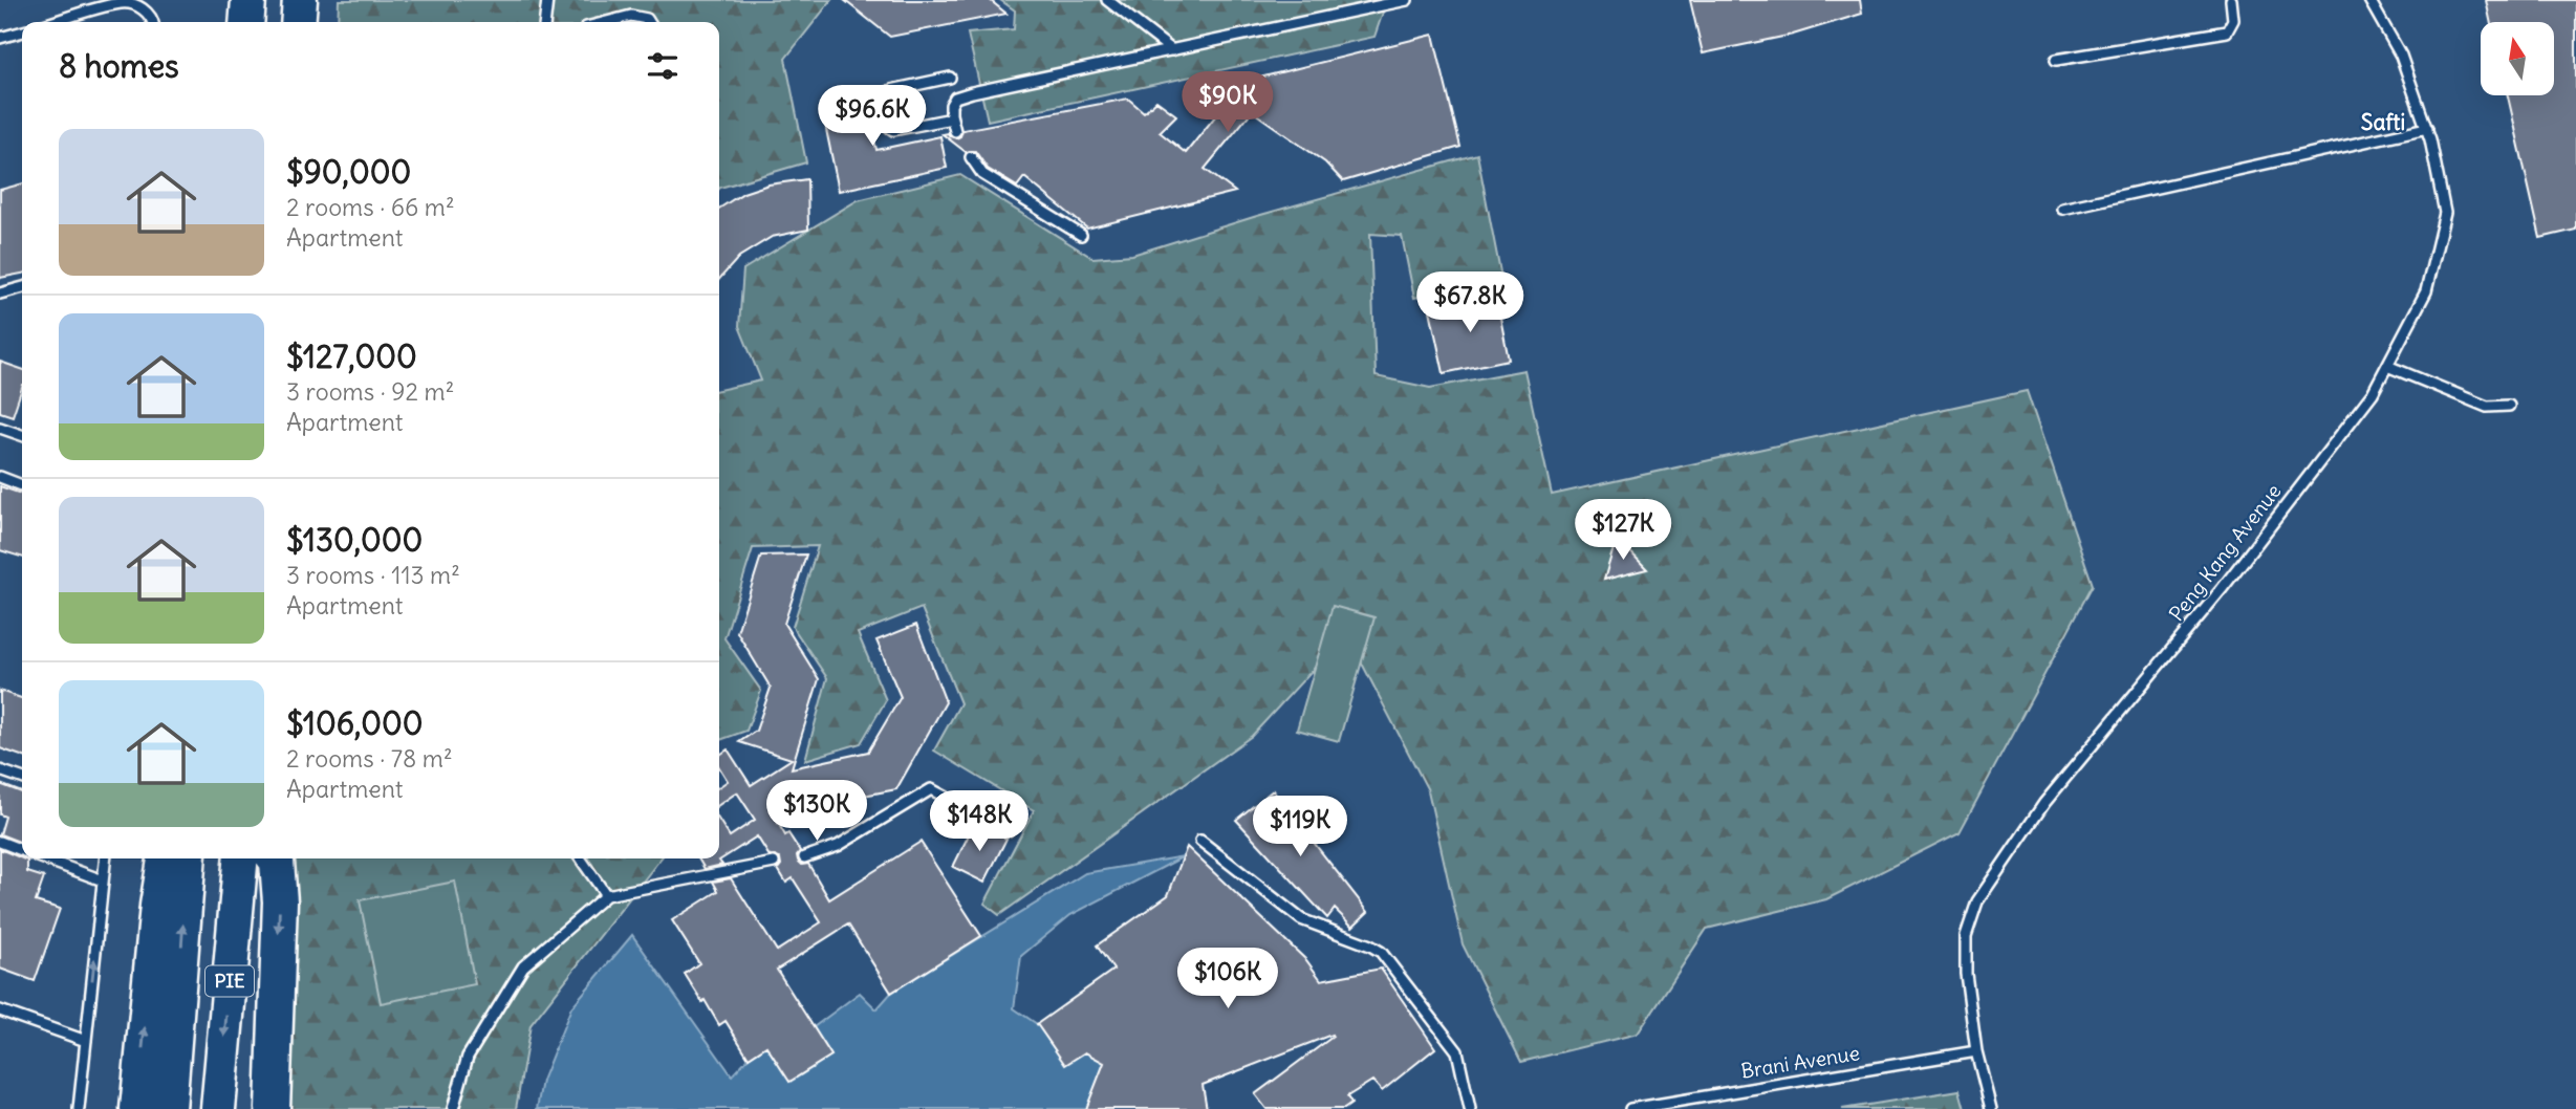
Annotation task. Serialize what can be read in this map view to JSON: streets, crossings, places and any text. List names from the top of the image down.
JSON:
{
  "streets": {
    "highway": ["PIE"],
    "lane": ["Peng Kang Avenue", "Brani Avenue"]
  },
  "crossings": [
    ["Peng Kang Avenue", "Brani Avenue"]
  ],
  "districts": ["Safti"],
  "north": "top",
  "page": {
    "heading": "8 homes",
    "price": [
      "$90K",
      "$96.6K",
      "$67.8K",
      "$127K",
      "$130K",
      "$148K",
      "$119K",
      "$106K"
    ],
    "list": [
      {
        "name": "$90,000",
        "note": "2 rooms · 66 m² · Apartment"
      },
      {
        "name": "$127,000",
        "note": "3 rooms · 92 m² · Apartment"
      },
      {
        "name": "$130,000",
        "note": "3 rooms · 113 m² · Apartment"
      },
      {
        "name": "$106,000",
        "note": "2 rooms · 78 m² · Apartment"
      }
    ]
  }
}
